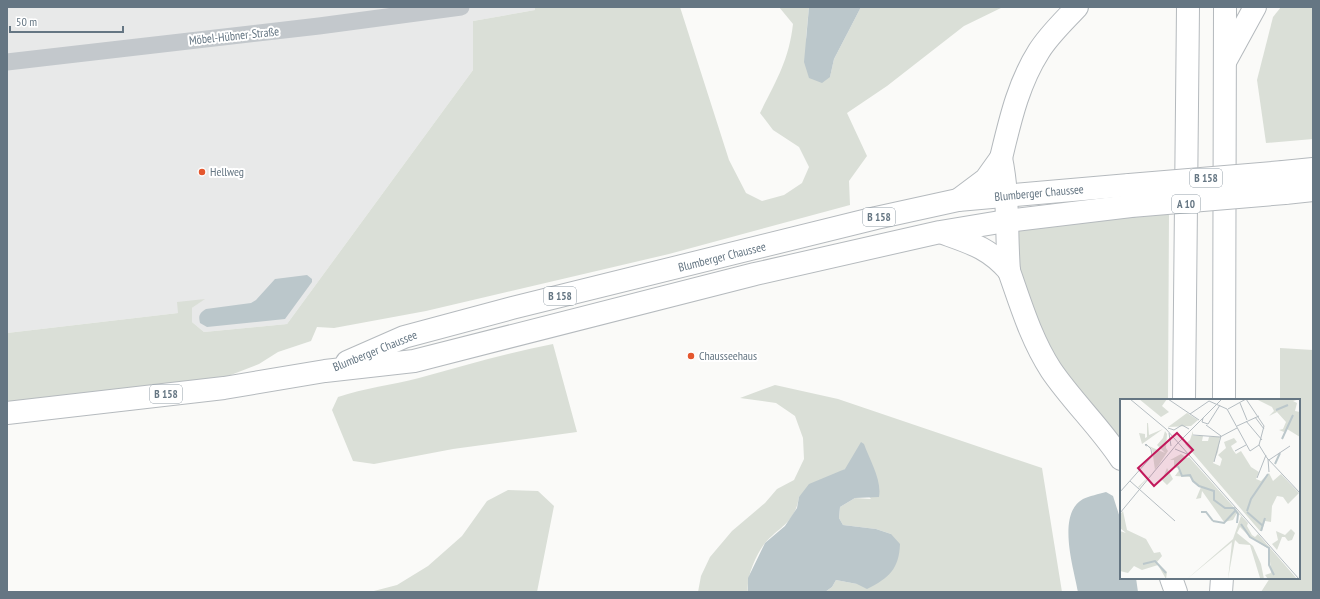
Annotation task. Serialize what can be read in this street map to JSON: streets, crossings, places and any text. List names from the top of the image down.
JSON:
{
  "streets": {
    "main road": ["B 158", "Blumberger Chaussee", "A 10"],
    "street": ["Möbel-Hübner-Straße"]
  },
  "crossings": [
    ["B 158", "Blumberger Chaussee"]
  ],
  "places": ["Hellweg", "Chausseehaus"],
  "scale_bar": "50 m"
}
